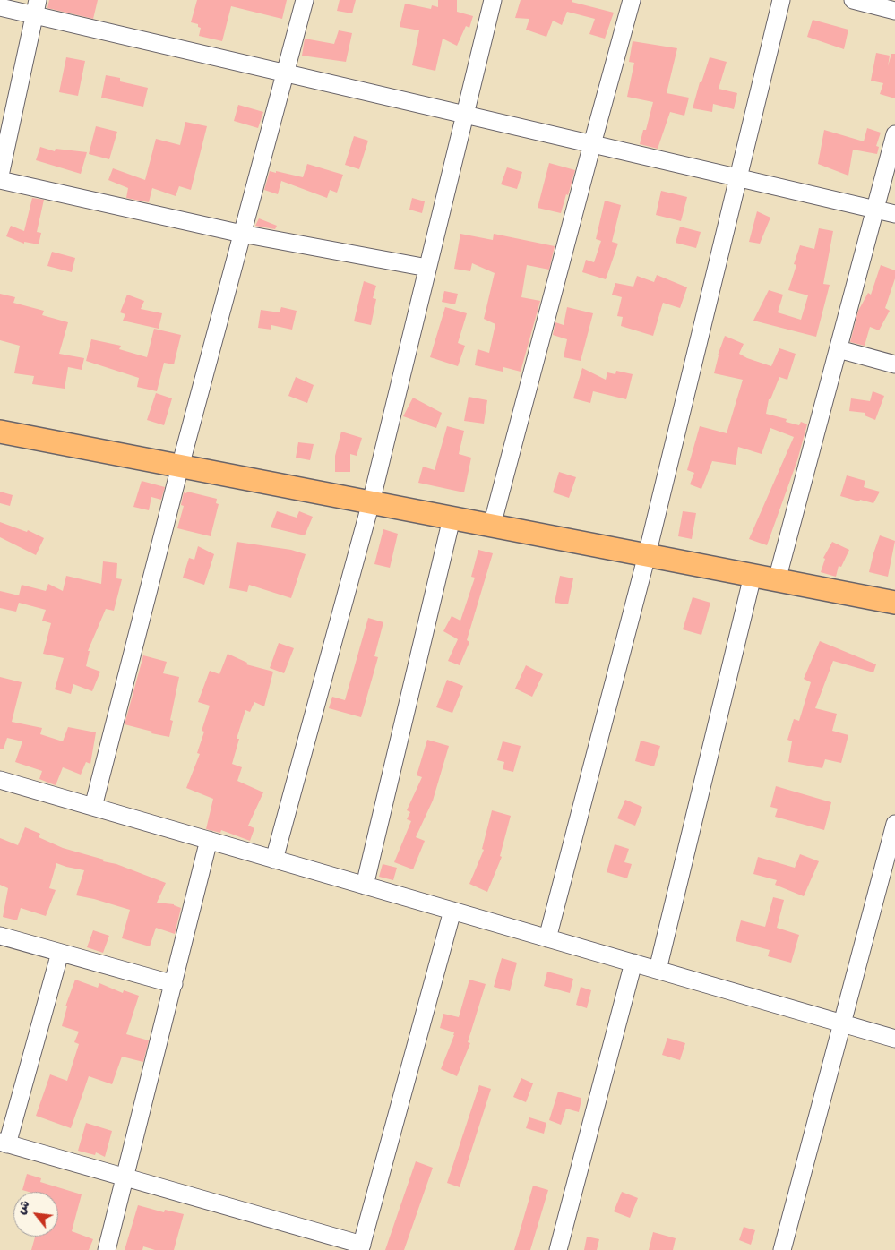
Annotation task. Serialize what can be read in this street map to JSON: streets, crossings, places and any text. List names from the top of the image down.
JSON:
{
  "north": "top left"
}
